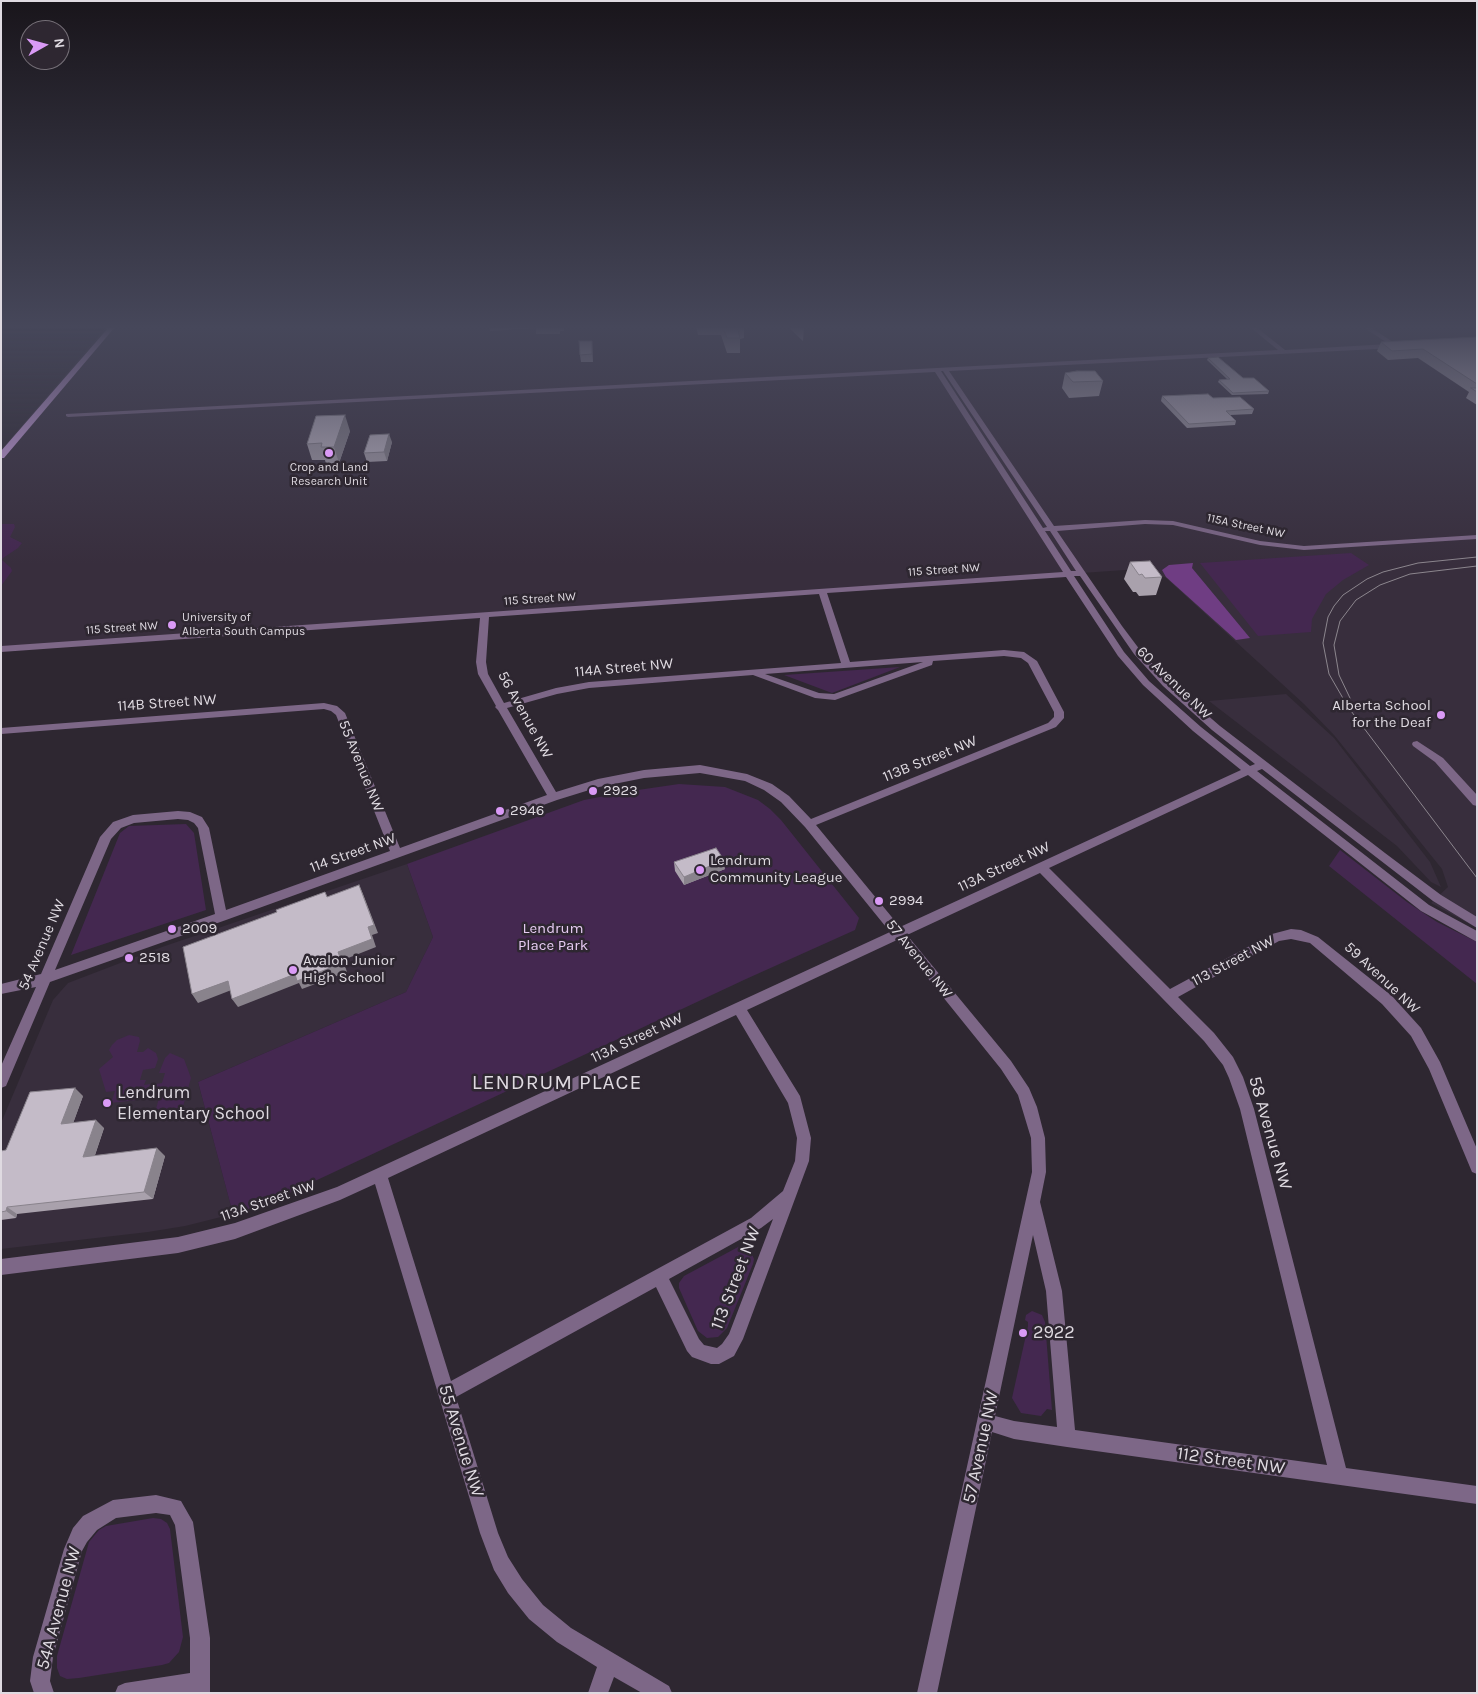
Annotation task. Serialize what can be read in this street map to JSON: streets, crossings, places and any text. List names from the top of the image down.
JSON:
{
  "streets": {
    "street": [
      "115A Street NW",
      "115 Street NW",
      "114A Street NW",
      "60 Avenue NW",
      "114B Street NW",
      "56 Avenue NW",
      "113B Street NW",
      "55 Avenue NW",
      "114 Street NW",
      "113A Street NW",
      "54 Avenue NW",
      "57 Avenue NW",
      "113 Street NW",
      "59 Avenue NW",
      "58 Avenue NW",
      "112 Street NW",
      "54A Avenue NW"
    ]
  },
  "crossings": [
    ["115A Street NW", "60 Avenue NW"],
    ["115 Street NW", "60 Avenue NW"],
    ["115 Street NW", "56 Avenue NW"],
    ["114A Street NW", "56 Avenue NW"],
    ["114A Street NW", "113B Street NW"],
    ["60 Avenue NW", "113A Street NW"],
    ["114B Street NW", "55 Avenue NW"],
    ["56 Avenue NW", "114 Street NW"],
    ["113B Street NW", "57 Avenue NW"],
    ["55 Avenue NW", "114 Street NW"],
    ["55 Avenue NW", "113A Street NW"],
    ["55 Avenue NW", "113 Street NW"],
    ["114 Street NW", "54 Avenue NW"],
    ["114 Street NW", "57 Avenue NW"],
    ["113A Street NW", "57 Avenue NW"],
    ["113A Street NW", "113 Street NW"],
    ["113A Street NW", "58 Avenue NW"],
    ["57 Avenue NW", "112 Street NW"],
    ["113 Street NW", "59 Avenue NW"],
    ["113 Street NW", "58 Avenue NW"],
    ["58 Avenue NW", "112 Street NW"]
  ],
  "districts": ["LENDRUM PLACE"],
  "parks": ["Lendrum Place Park"],
  "places": [
    "Crop and Land Research Unit",
    "University of Alberta South Campus",
    "Alberta School for the Deaf",
    "2923",
    "2946",
    "Lendrum Community League",
    "2994",
    "2009",
    "2518",
    "Avalon Junior High School",
    "Lendrum Elementary School",
    "2922"
  ],
  "north": "right"
}
